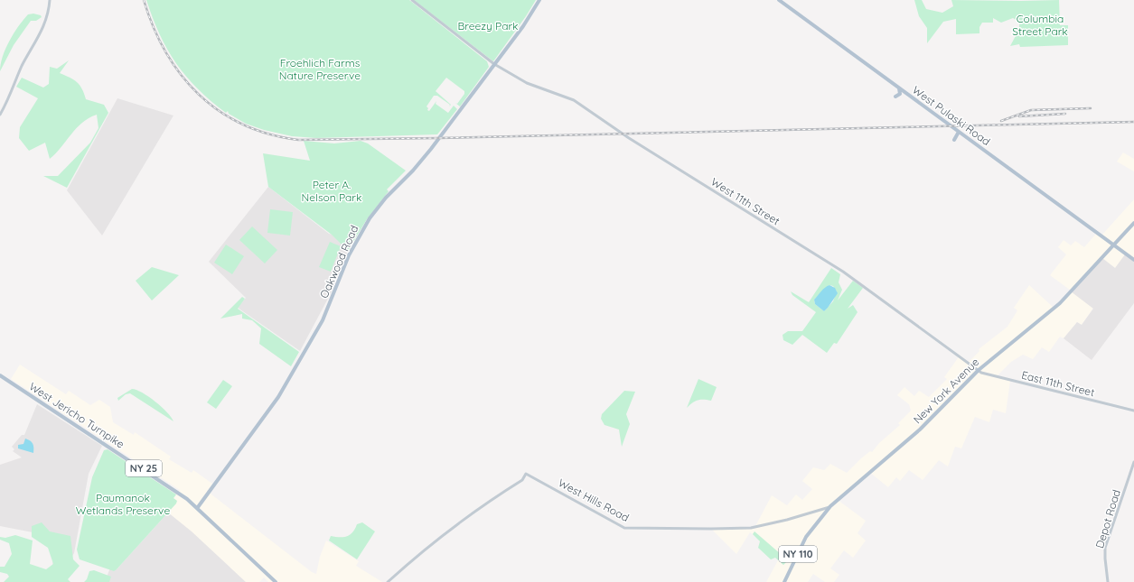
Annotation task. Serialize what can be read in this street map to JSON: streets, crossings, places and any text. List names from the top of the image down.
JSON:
{
  "streets": {
    "main road": [
      "West Pulaski Road",
      "Oakwood Road",
      "New York Avenue",
      "West Jericho Turnpike",
      "NY 25",
      "NY 110"
    ],
    "street": [
      "West 11th Street",
      "East 11th Street",
      "West Hills Road",
      "Depot Road"
    ]
  },
  "crossings": [
    ["West Pulaski Road", "New York Avenue"],
    ["West 11th Street", "Oakwood Road"],
    ["West 11th Street", "East 11th Street"],
    ["West 11th Street", "New York Avenue"],
    ["Oakwood Road", "West Jericho Turnpike"],
    ["East 11th Street", "New York Avenue"],
    ["New York Avenue", "West Hills Road"]
  ],
  "parks": [
    "Columbia Street Park",
    "Breezy Park",
    "Froehlich Farms Nature Preserve",
    "Peter A. Nelson Park",
    "Paumanok Wetlands Preserve"
  ]
}
